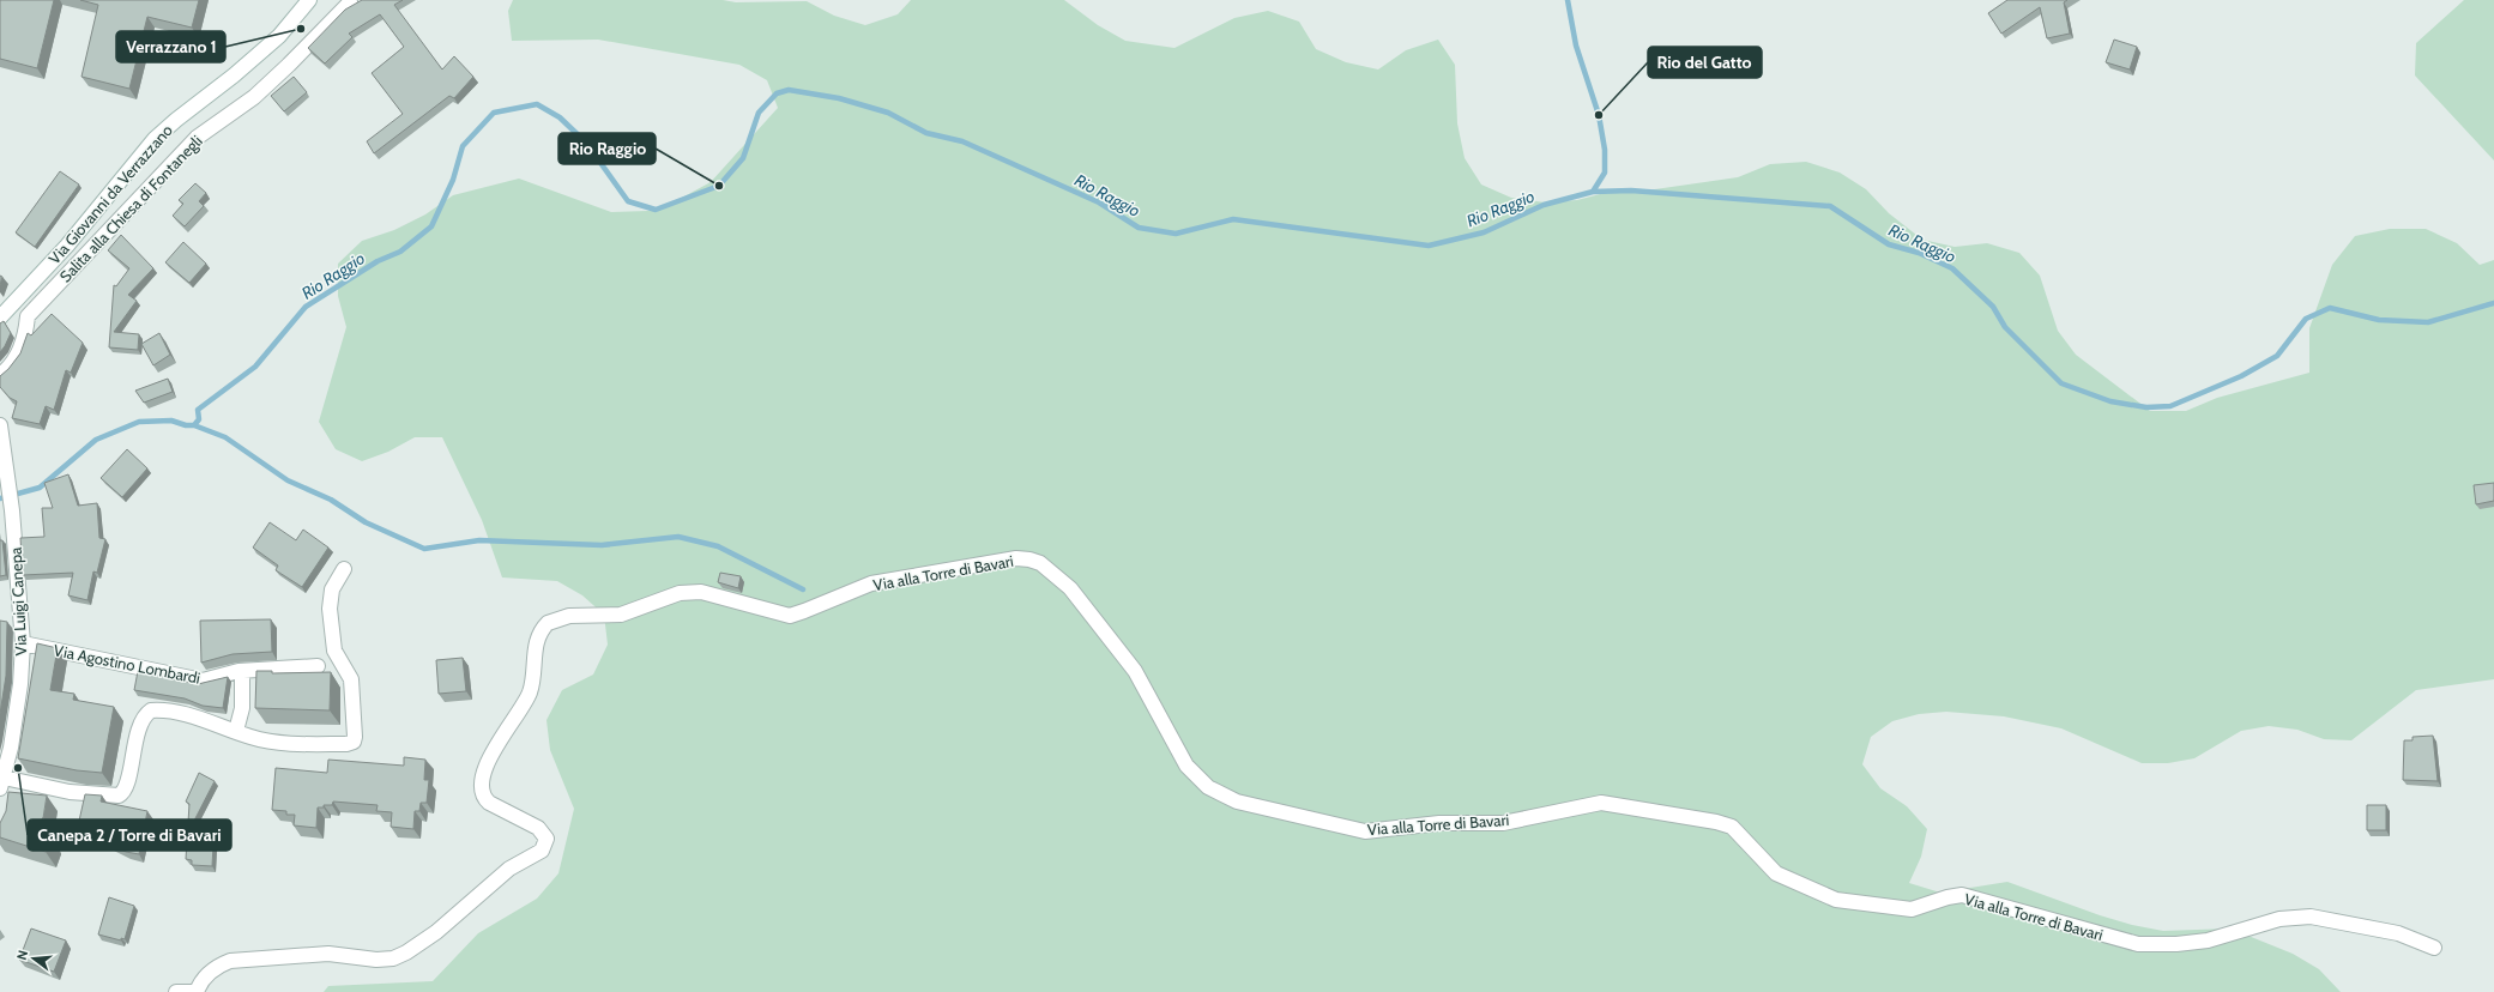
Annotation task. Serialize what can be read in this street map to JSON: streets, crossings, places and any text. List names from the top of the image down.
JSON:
{
  "streets": {
    "street": [
      "Via Giovanni da Verrazzano",
      "Salita alla Chiesa di Fontanegli",
      "Via alla Torre di Bavari",
      "Via Luigi Canepa",
      "Via Agostino Lombardi"
    ]
  },
  "crossings": [
    ["Via Luigi Canepa", "Via Agostino Lombardi"]
  ],
  "water": ["Rio Raggio"],
  "places": [
    "Verrazzano 1",
    "Rio del Gatto",
    "Rio Raggio",
    "Canepa 2 / Torre di Bavari"
  ],
  "north": "left"
}
